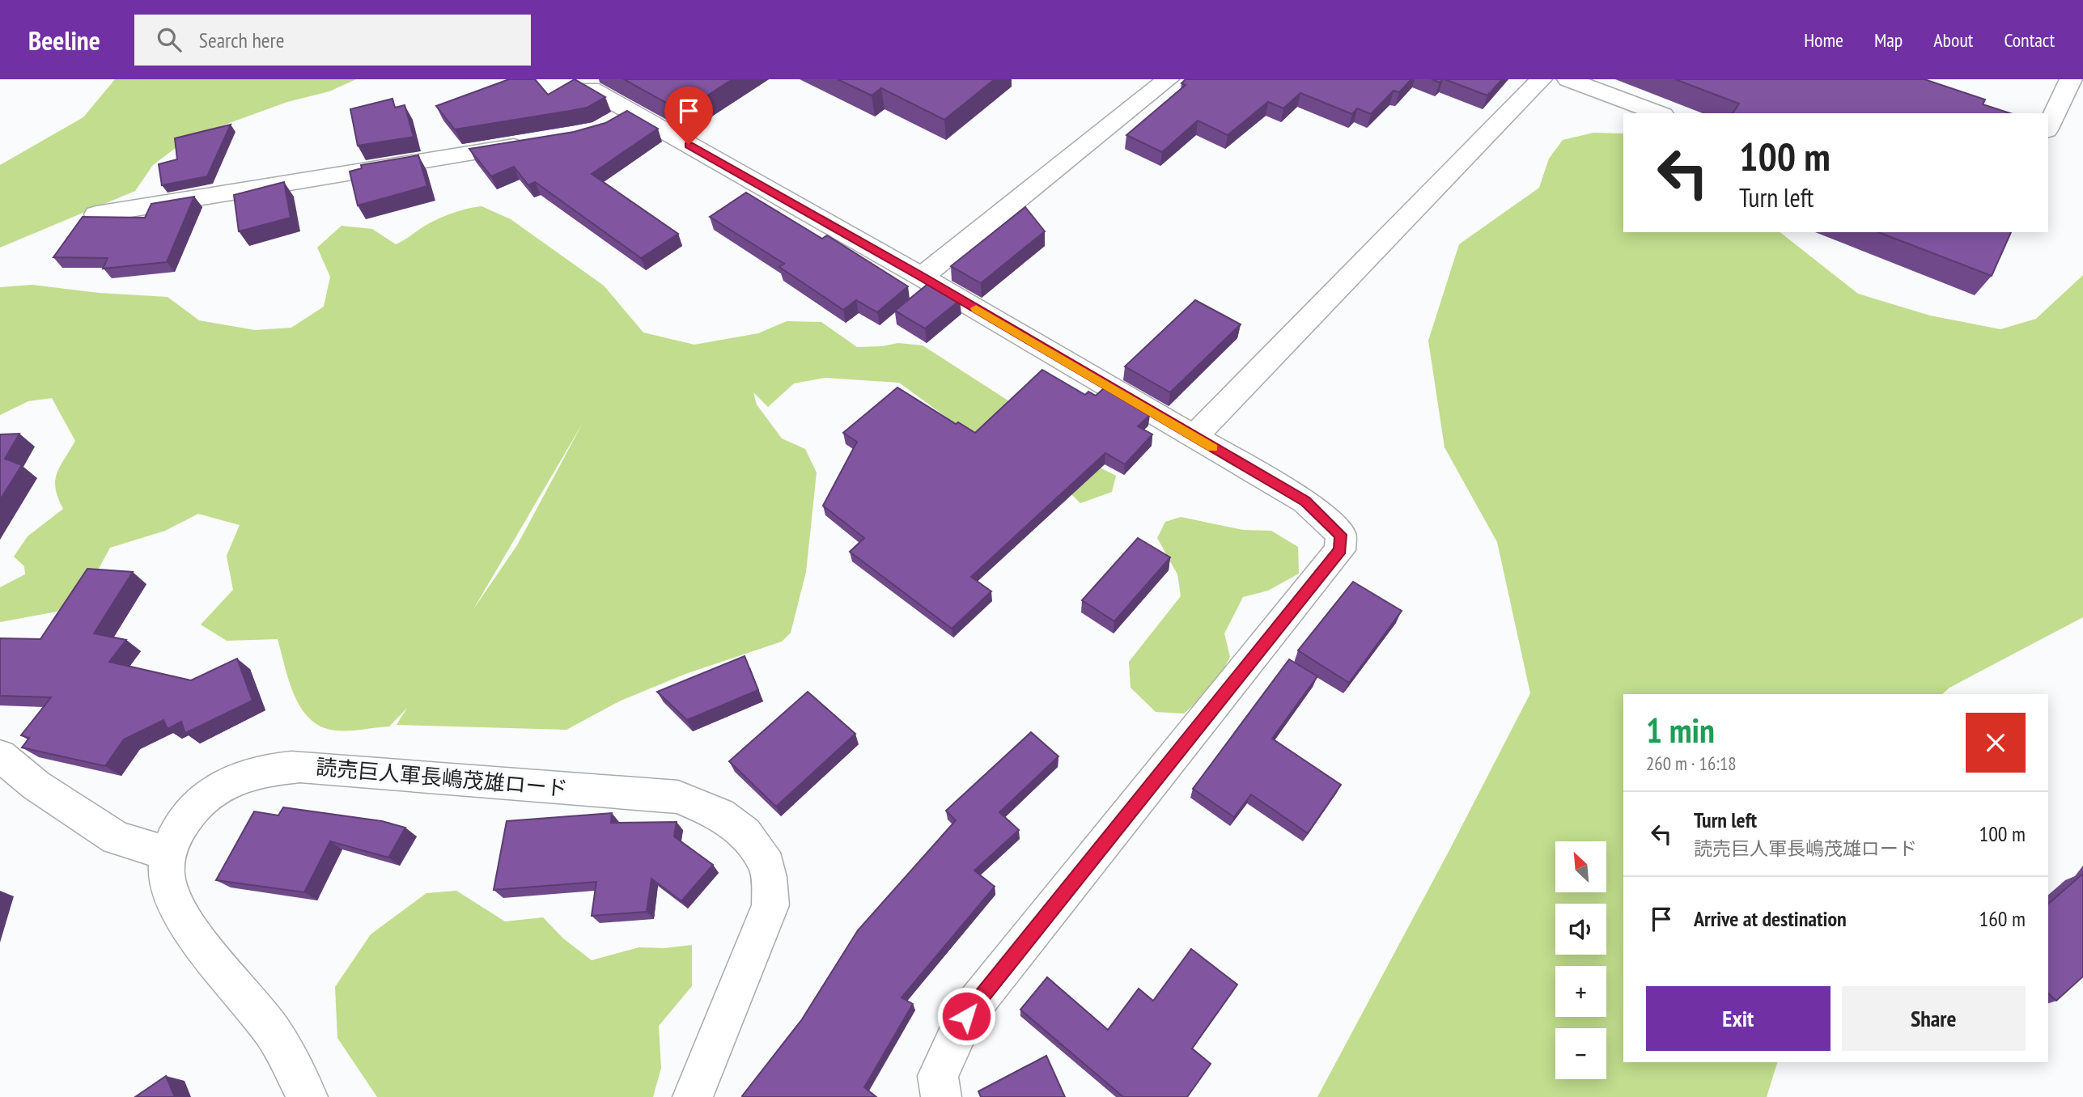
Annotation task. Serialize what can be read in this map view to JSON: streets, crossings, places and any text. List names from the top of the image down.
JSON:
{
  "streets": {
    "street": ["読売巨人軍長嶋茂雄ロード"]
  },
  "north": "top left",
  "page": {
    "header": "Beeline",
    "search": "Search here",
    "nav": [
      "Home",
      "Map",
      "About",
      "Contact"
    ],
    "turn": ["100 m", "Turn left"],
    "heading": ["1 min", "260 m · 16:18"],
    "list": [
      {
        "name": "Turn left",
        "note": "読売巨人軍長嶋茂雄ロード",
        "value": "100 m"
      },
      {
        "name": "Arrive at destination",
        "value": "160 m"
      }
    ],
    "map_buttons": ["+", "−"],
    "buttons": ["Exit", "Share"]
  }
}
